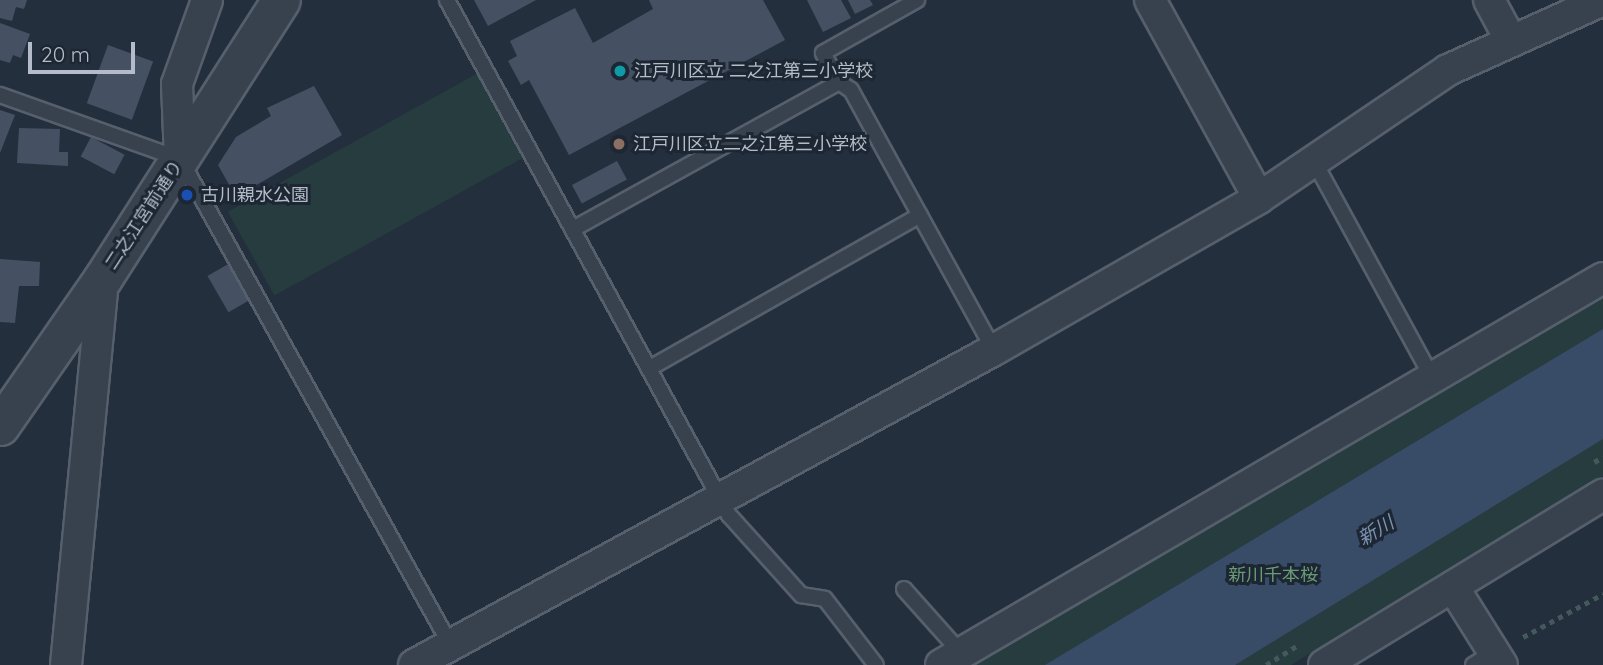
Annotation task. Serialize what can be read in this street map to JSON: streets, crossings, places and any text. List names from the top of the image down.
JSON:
{
  "streets": {
    "street": ["二之江宮前通り"]
  },
  "water": ["新川"],
  "parks": ["新川千本桜"],
  "places": ["江戸川区立 二之江第三小学校", "江戸川区立二之江第三小学校", "古川親水公園"],
  "scale_bar": "20 m"
}
